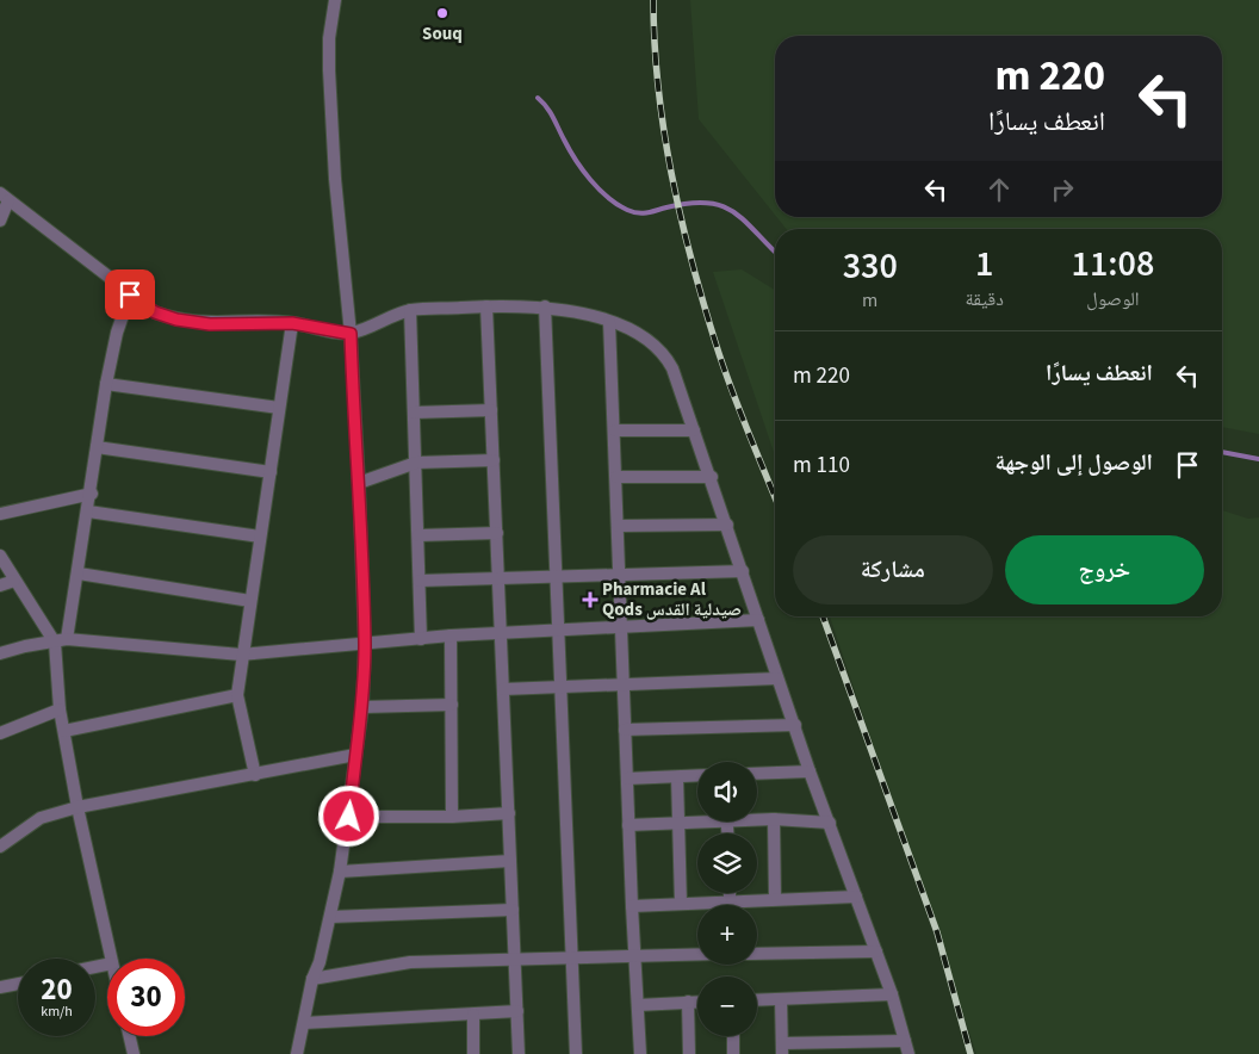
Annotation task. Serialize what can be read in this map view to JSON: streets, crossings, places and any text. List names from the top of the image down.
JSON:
{
  "places": {
    "other": ["Souq"],
    "health": ["Pharmacie Al Qods صيدلية القدس"]
  },
  "page": {
    "turn": ["220 m", "انعطف يسارًا"],
    "eta": [
      "11:08",
      "الوصول",
      "1",
      "دقيقة",
      "330",
      "m"
    ],
    "list": [
      {
        "name": "انعطف يسارًا",
        "value": "220 m"
      },
      {
        "name": "الوصول إلى الوجهة",
        "value": "110 m"
      }
    ],
    "buttons": ["خروج", "مشاركة"],
    "map_buttons": ["+", "−"],
    "speed": "20 km/h",
    "limit": "30"
  }
}
